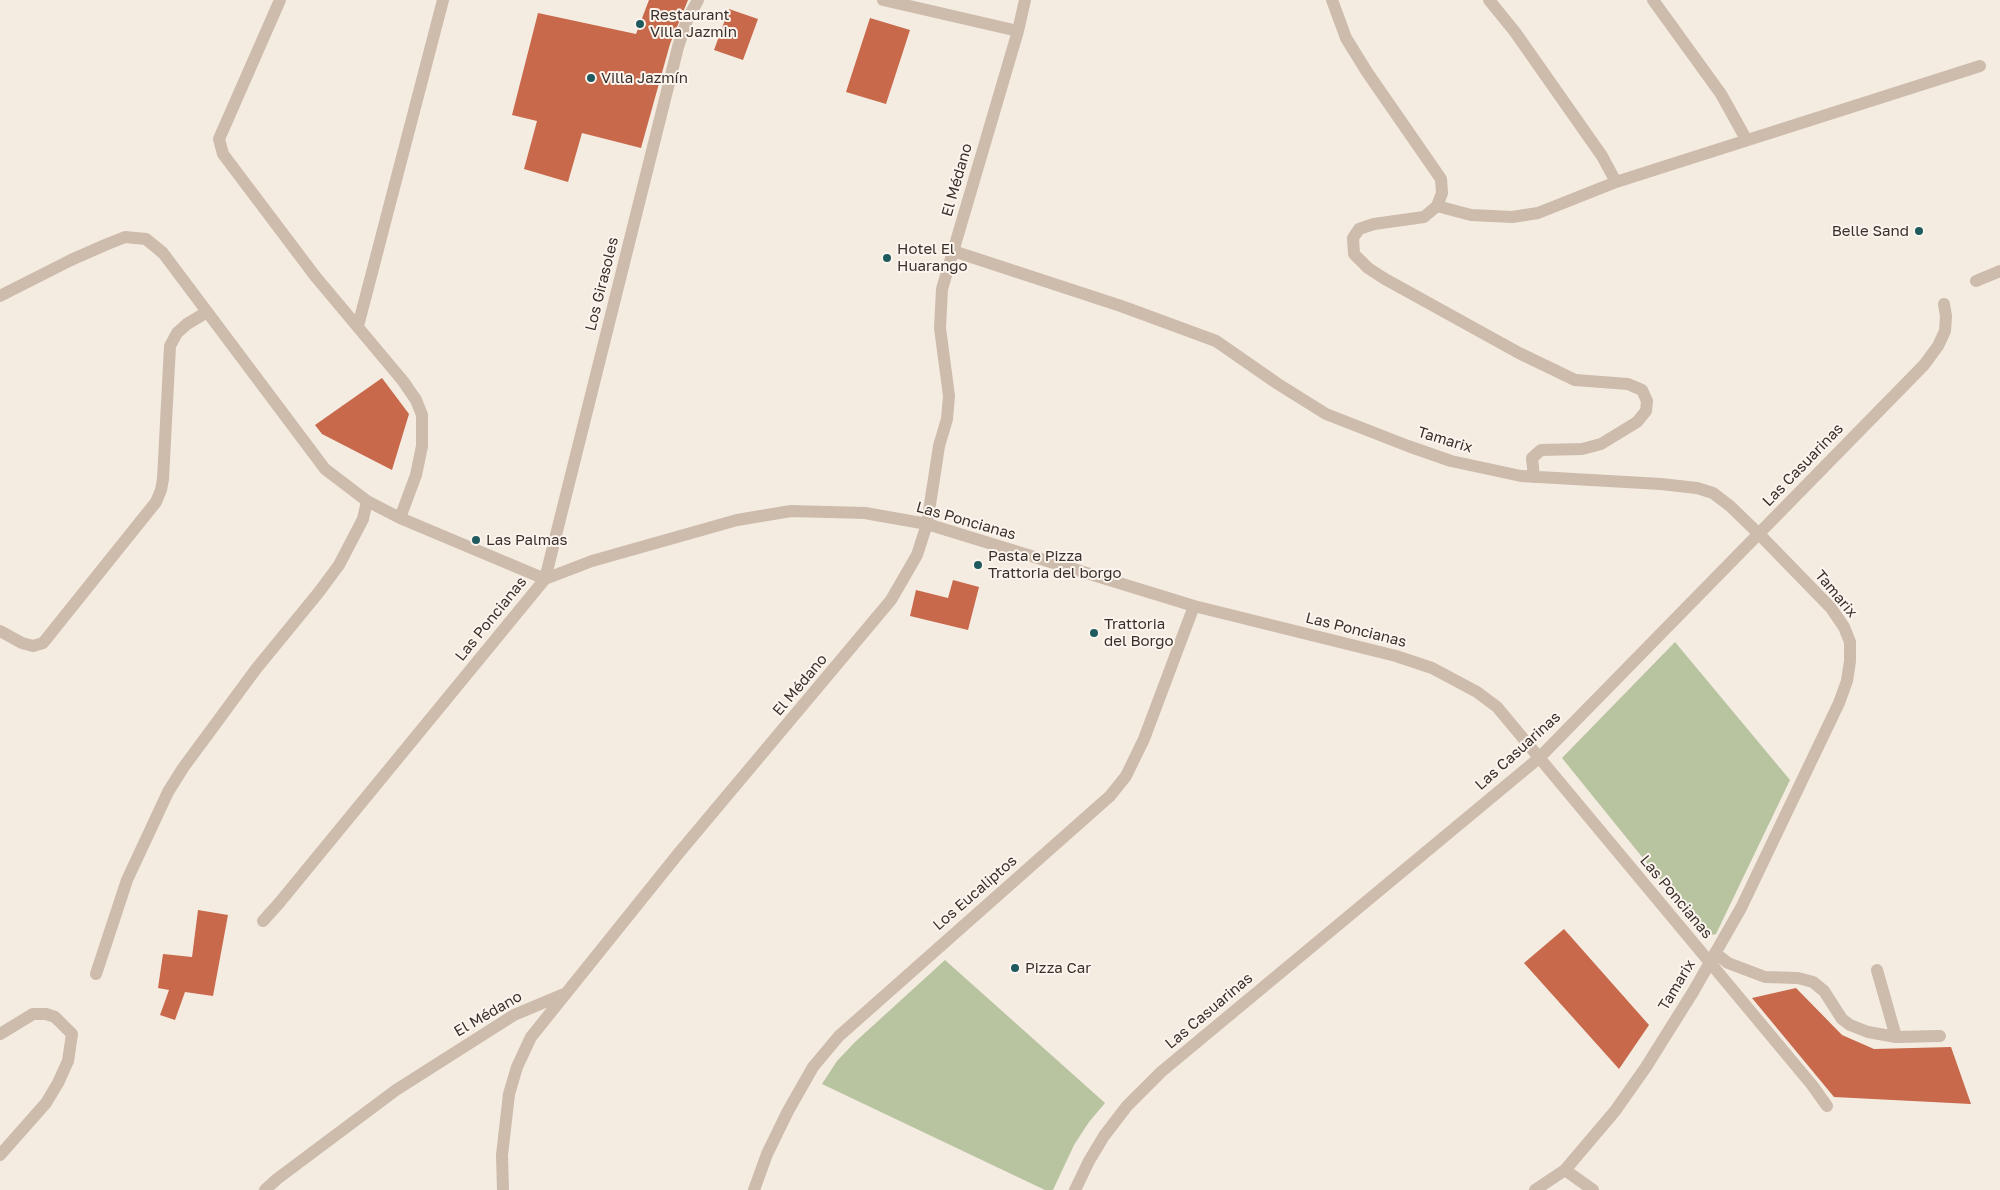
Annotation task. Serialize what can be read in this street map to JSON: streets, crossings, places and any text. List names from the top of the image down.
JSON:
{
  "streets": {
    "street": [
      "El Médano",
      "Los Girasoles",
      "Tamarix",
      "Las Casuarinas",
      "Las Poncianas",
      "Los Eucaliptos"
    ]
  },
  "crossings": [
    ["El Médano", "Tamarix"],
    ["El Médano", "Las Poncianas"],
    ["Los Girasoles", "Las Poncianas"],
    ["Tamarix", "Las Casuarinas"],
    ["Tamarix", "Las Poncianas"],
    ["Las Casuarinas", "Las Poncianas"],
    ["Las Poncianas", "Los Eucaliptos"]
  ],
  "places": [
    "Restaurant Villa Jazmin",
    "Villa Jazmín",
    "Belle Sand",
    "Hotel El Huarango",
    "Las Palmas",
    "Pasta e Pizza Trattoria del borgo",
    "Trattoria del Borgo",
    "Pizza Car"
  ]
}
